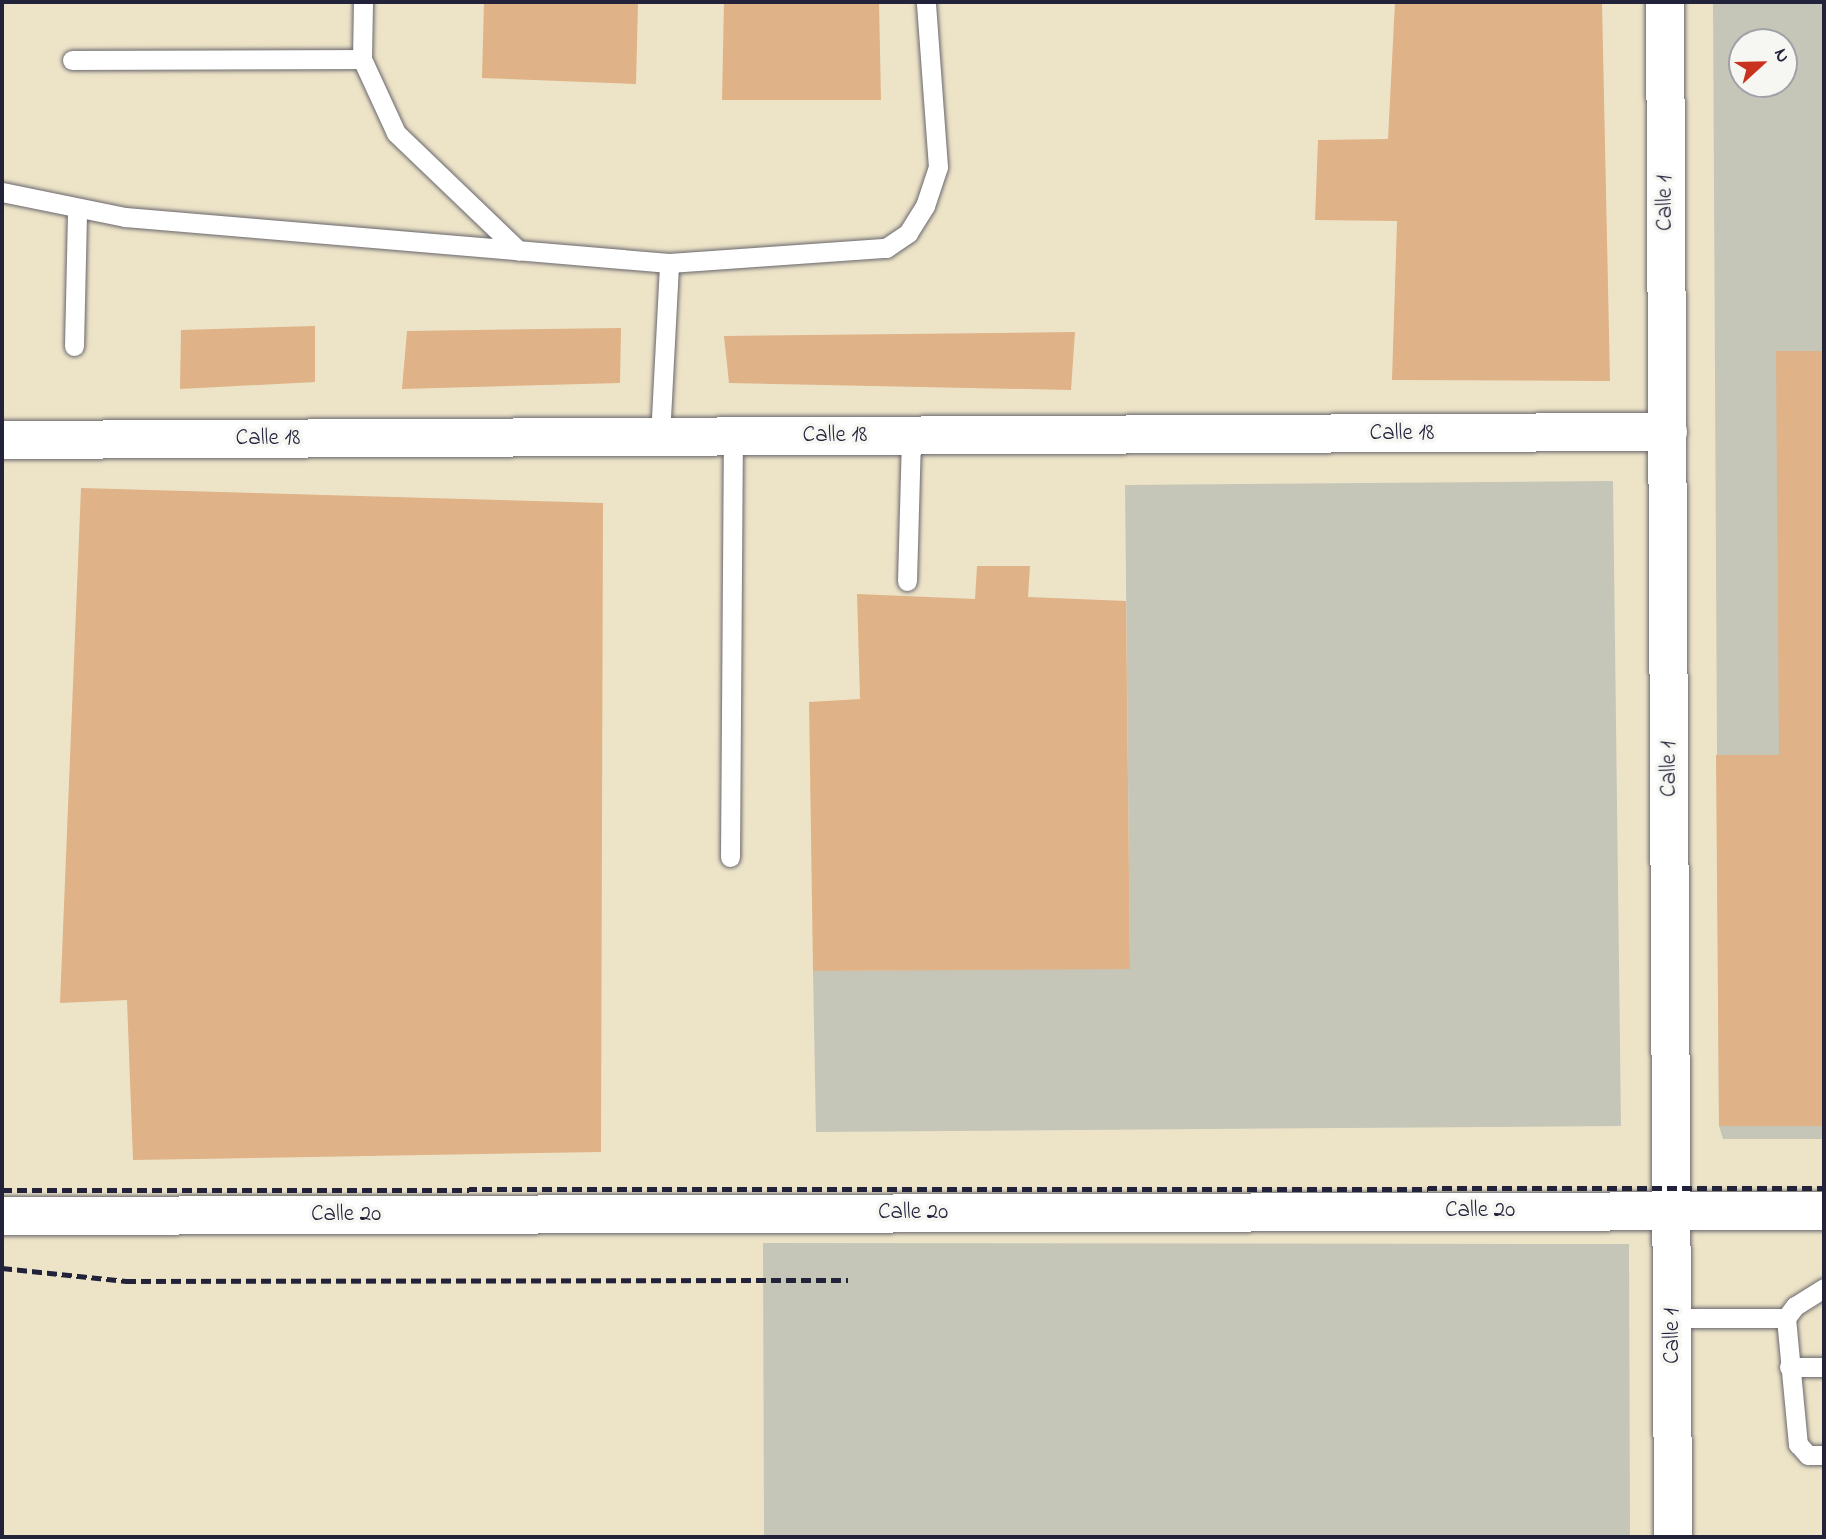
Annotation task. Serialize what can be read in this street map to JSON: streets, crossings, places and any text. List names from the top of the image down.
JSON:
{
  "streets": {
    "street": ["Calle 1", "Calle 18", "Calle 20"]
  },
  "crossings": [
    ["Calle 1", "Calle 18"],
    ["Calle 1", "Calle 20"]
  ],
  "north": "right"
}
